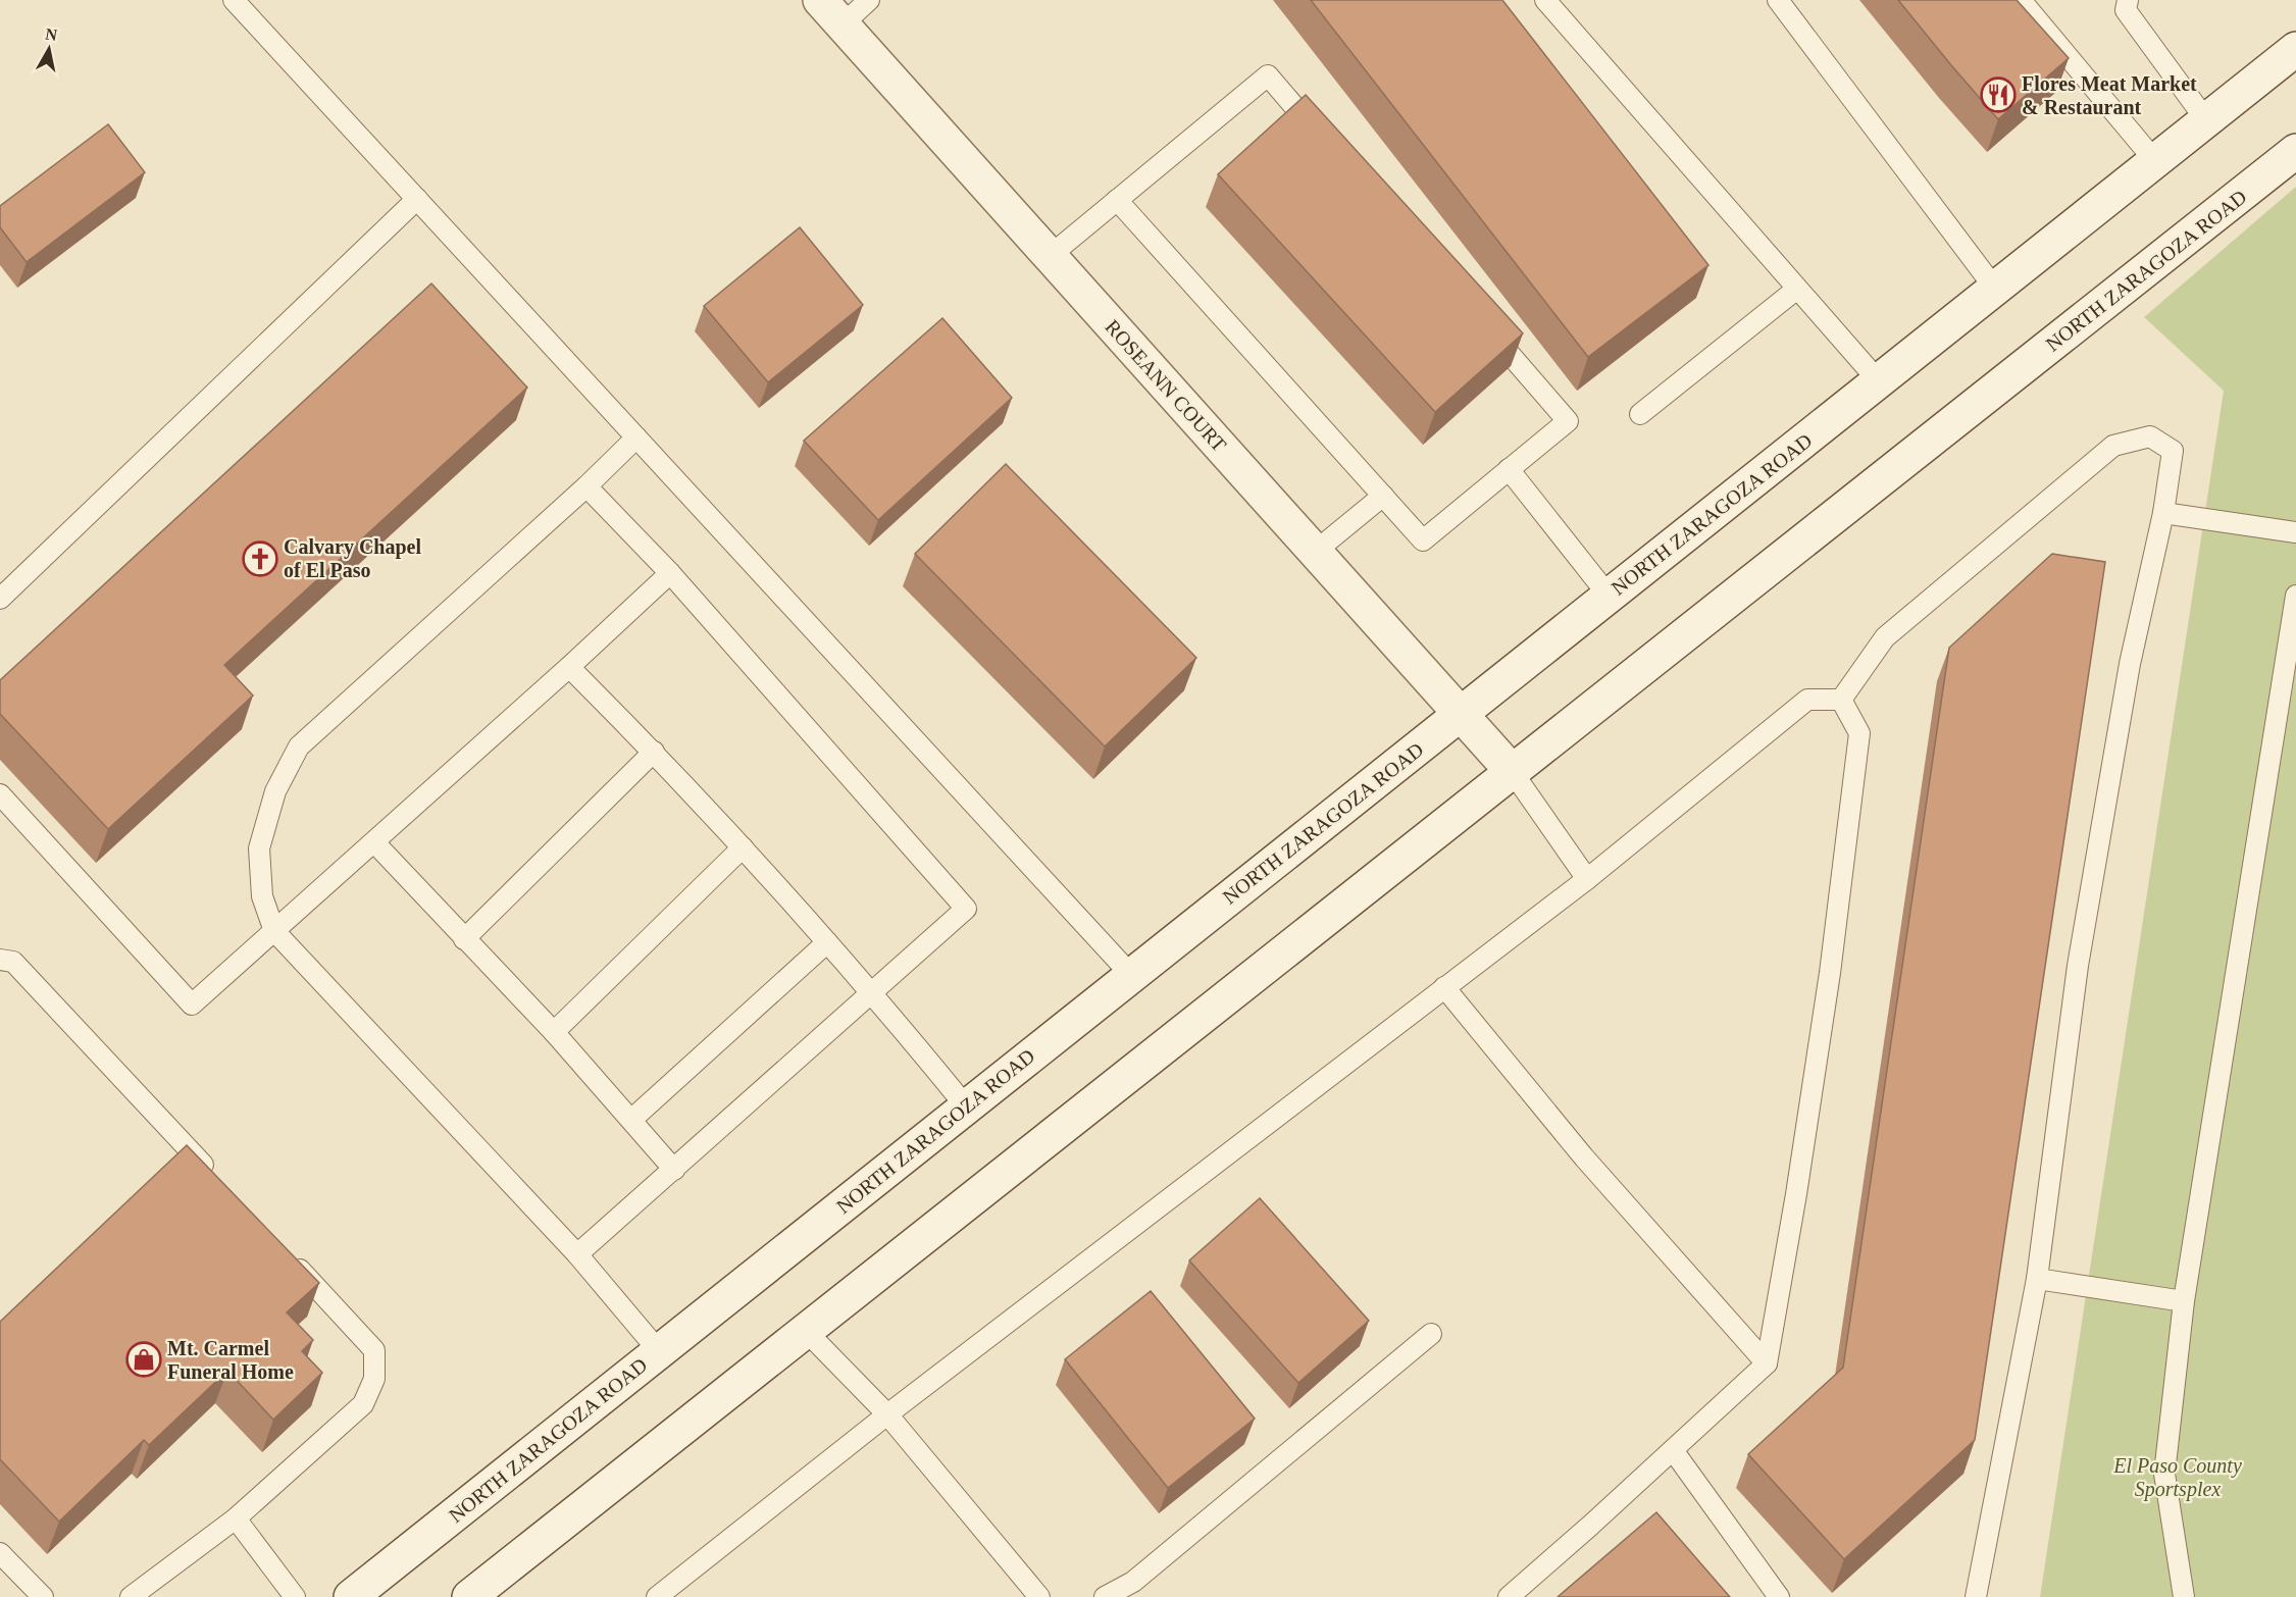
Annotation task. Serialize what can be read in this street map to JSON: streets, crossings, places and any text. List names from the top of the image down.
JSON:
{
  "streets": {
    "main road": ["NORTH ZARAGOZA ROAD", "ROSEANN COURT"]
  },
  "crossings": [
    ["NORTH ZARAGOZA ROAD", "ROSEANN COURT"]
  ],
  "parks": ["El Paso County Sportsplex"],
  "places": {
    "restaurant": ["Flores Meat Market & Restaurant"],
    "church": ["Calvary Chapel of El Paso"],
    "shop": ["Mt. Carmel Funeral Home"]
  },
  "north": "top"
}
